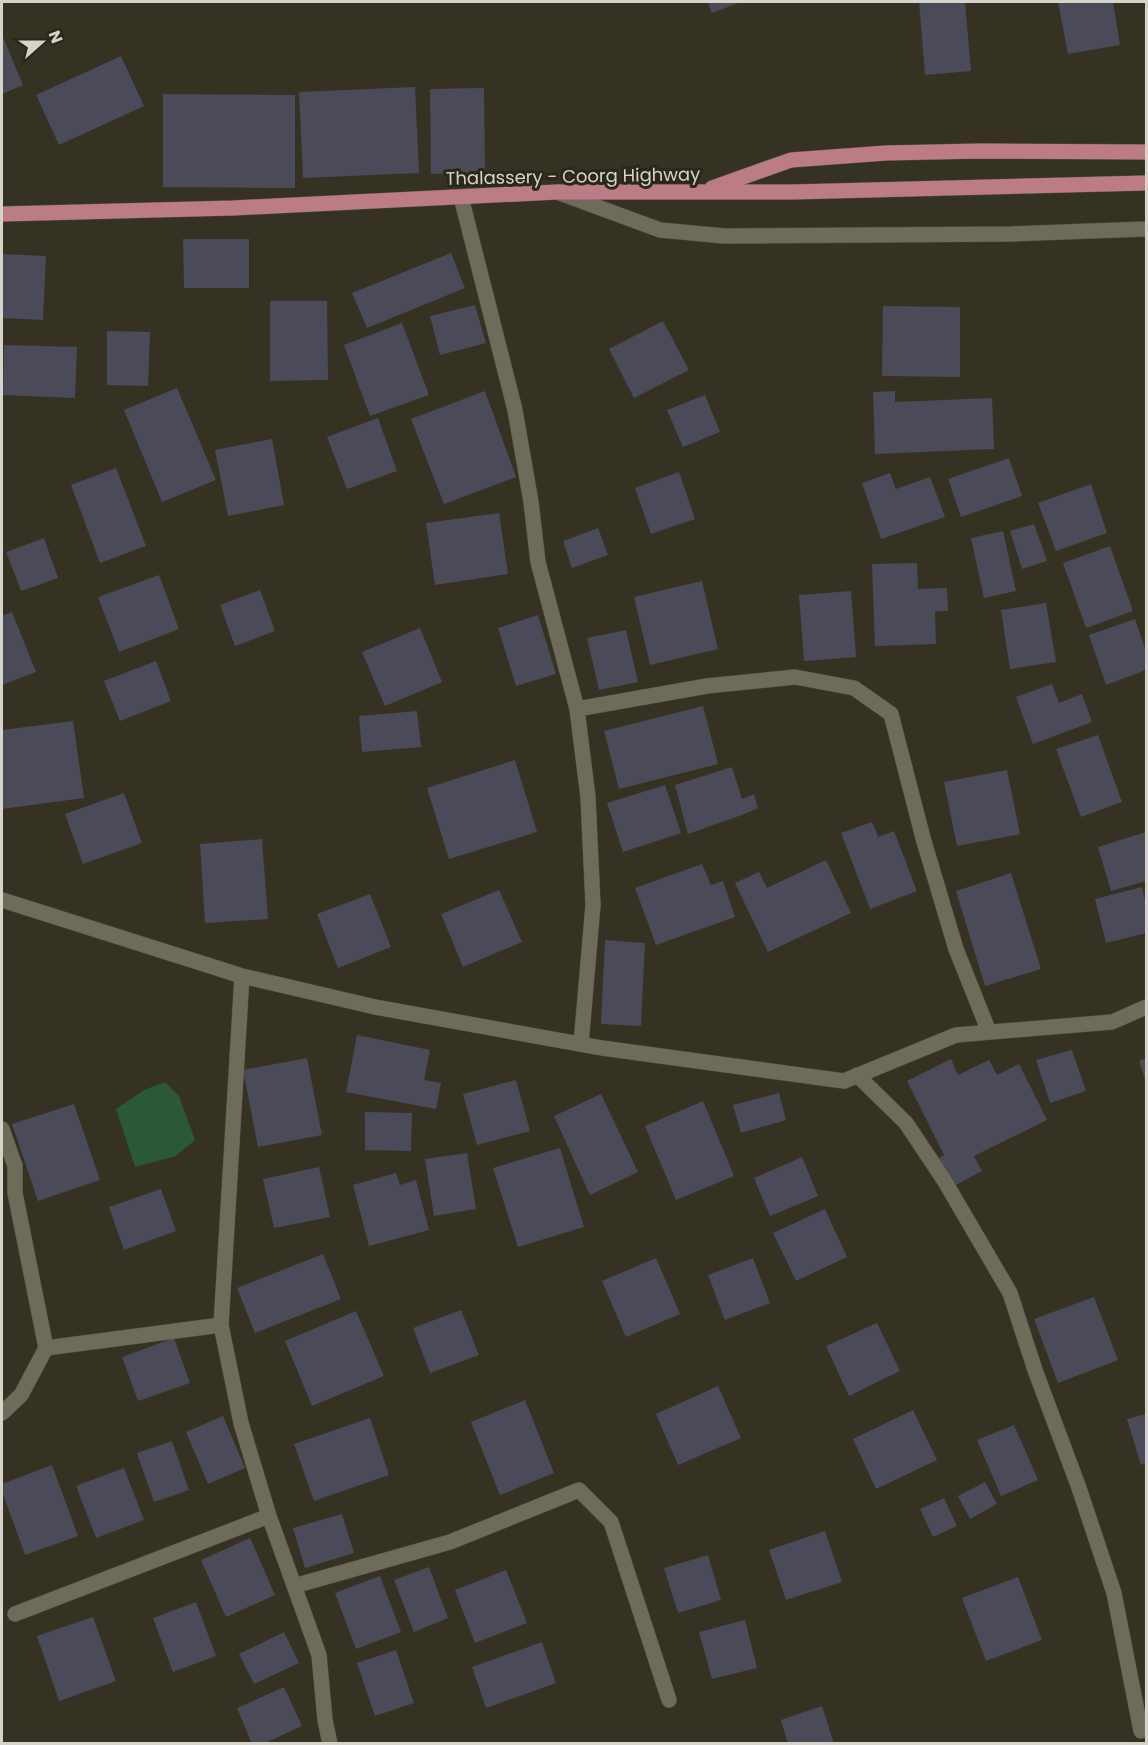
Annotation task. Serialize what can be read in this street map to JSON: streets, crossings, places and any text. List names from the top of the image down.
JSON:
{
  "streets": {
    "main road": ["Thalassery - Coorg Highway"]
  },
  "north": "right"
}
